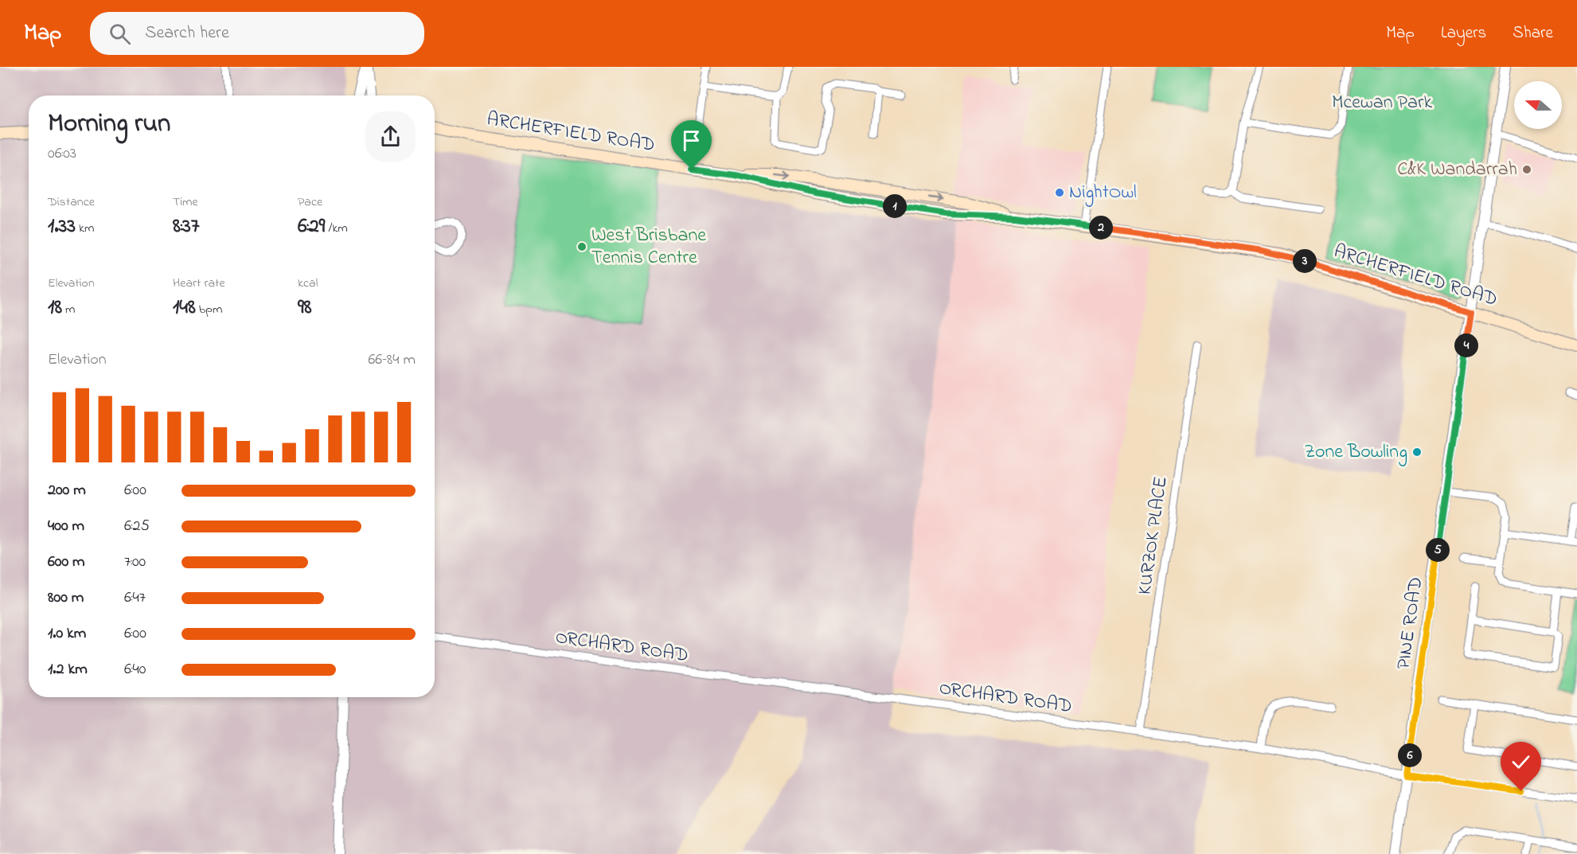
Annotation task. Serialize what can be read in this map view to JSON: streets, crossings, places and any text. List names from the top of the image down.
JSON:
{
  "streets": {
    "main road": ["ARCHERFIELD ROAD"],
    "street": ["KURZOK PLACE", "PINE ROAD", "ORCHARD ROAD"]
  },
  "crossings": [
    ["ARCHERFIELD ROAD", "PINE ROAD"],
    ["KURZOK PLACE", "ORCHARD ROAD"],
    ["PINE ROAD", "ORCHARD ROAD"]
  ],
  "parks": ["Mcewan Park"],
  "places": [
    "C&K Wandarrah",
    "NightOwl",
    "West Brisbane Tennis Centre",
    "Zone Bowling"
  ],
  "north": "left",
  "page": {
    "header": "Map",
    "search": "Search here",
    "nav": ["Map", "Layers", "Share"],
    "heading": ["Morning run", "06:03"],
    "stats": [
      ["Distance", "1.33 km"],
      ["Time", "8:37"],
      ["Pace", "6:29 /km"],
      ["Elevation", "18 m"],
      ["Heart rate", "148 bpm"],
      ["kcal", "98"]
    ],
    "pins": [
      "1",
      "2",
      "3",
      "4",
      "5",
      "6"
    ],
    "chart": ["Elevation", "66–84 m"],
    "list": [
      {
        "name": "200 m",
        "note": "6:00"
      },
      {
        "name": "400 m",
        "note": "6:25"
      },
      {
        "name": "600 m",
        "note": "7:00"
      },
      {
        "name": "800 m",
        "note": "6:47"
      },
      {
        "name": "1.0 km",
        "note": "6:00"
      },
      {
        "name": "1.2 km",
        "note": "6:40"
      }
    ]
  }
}
